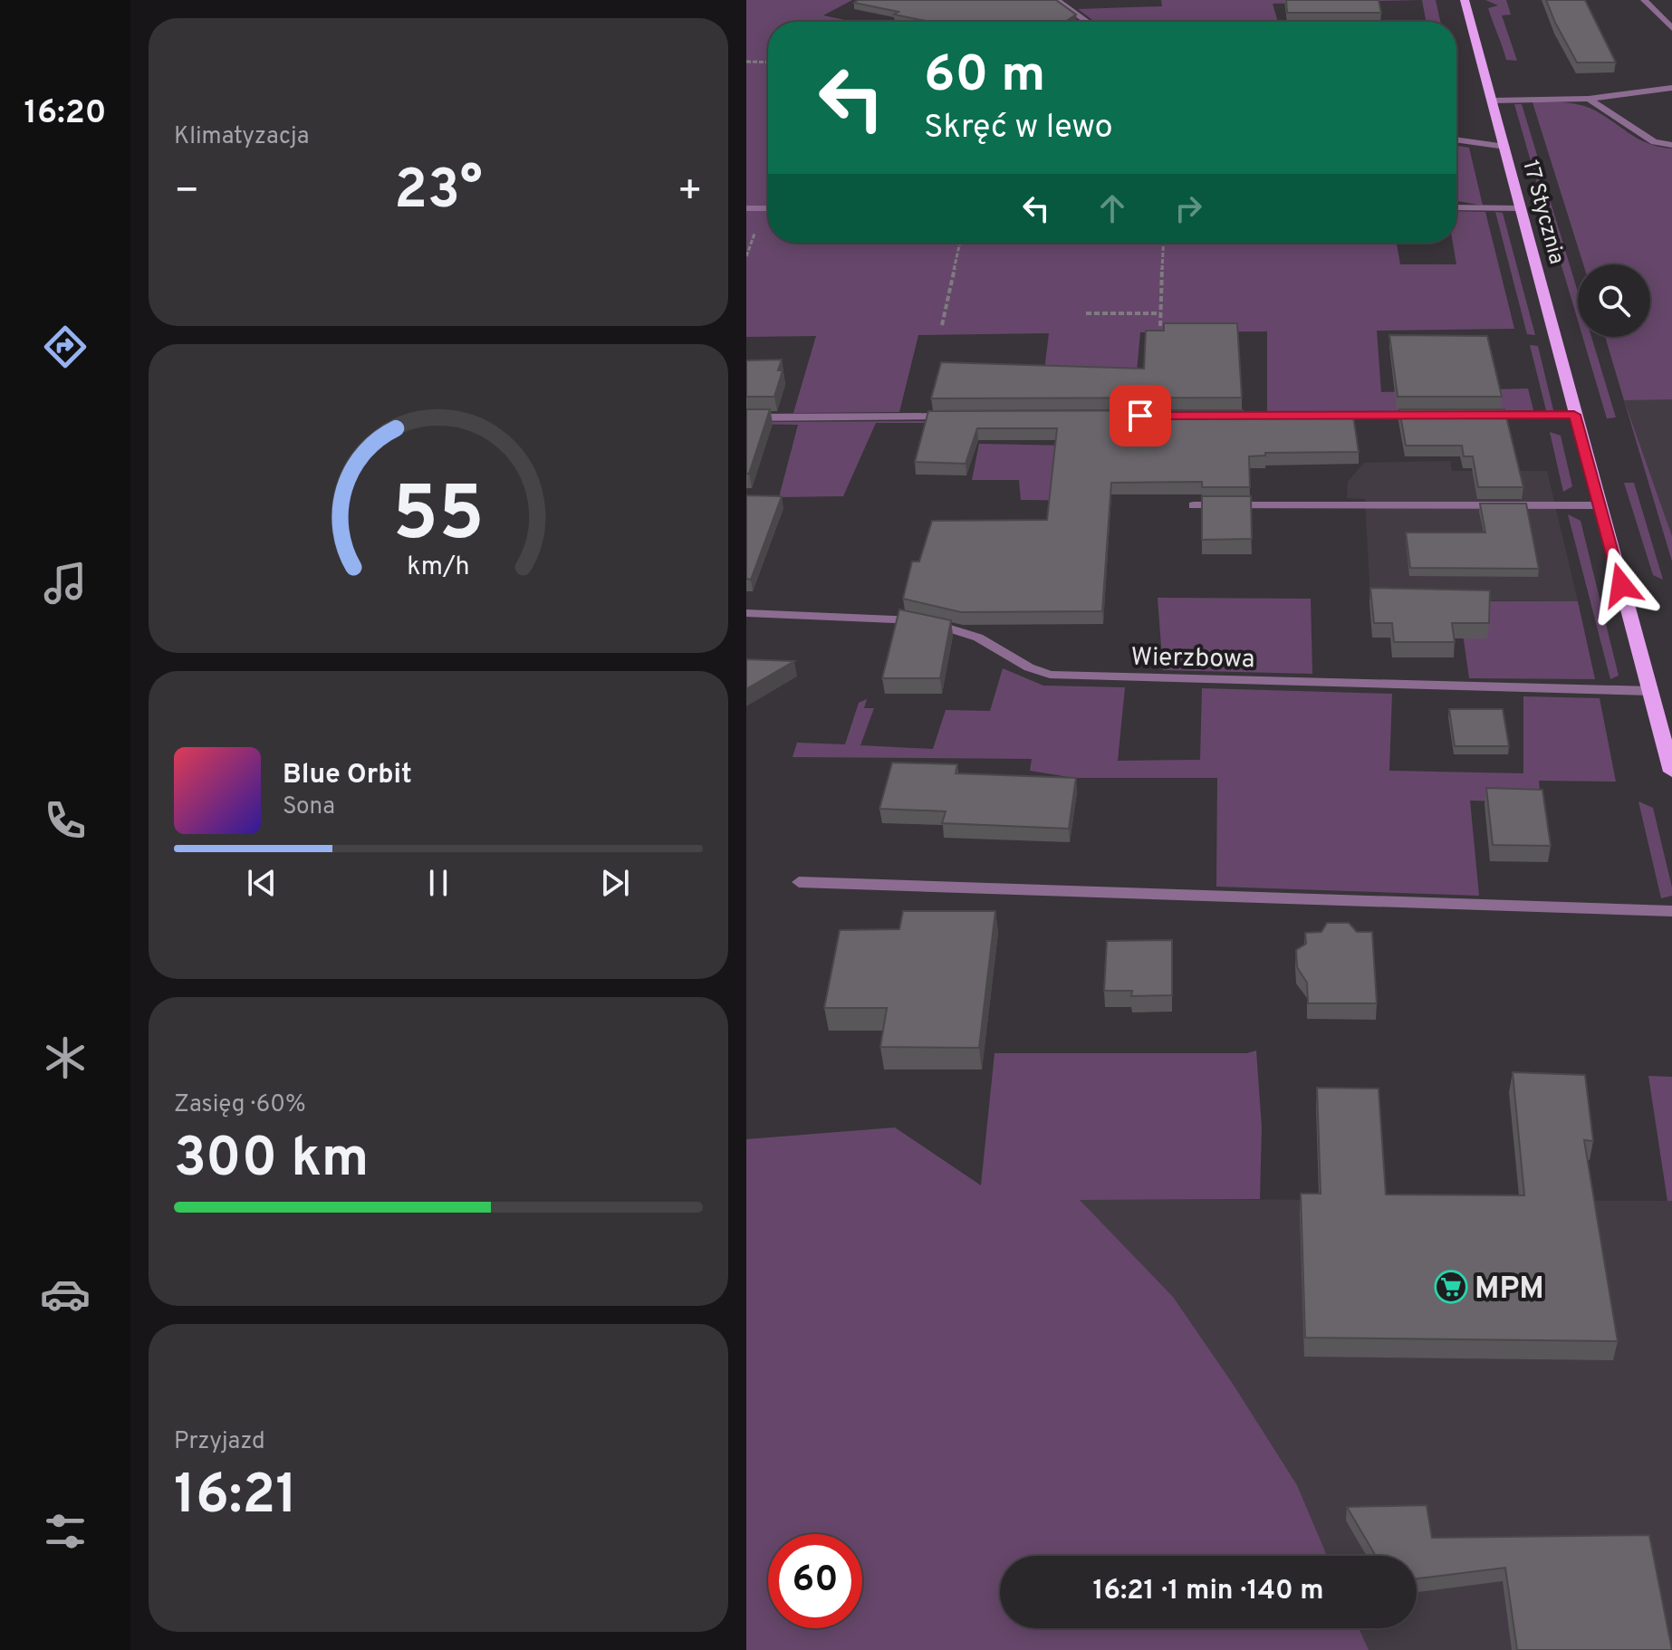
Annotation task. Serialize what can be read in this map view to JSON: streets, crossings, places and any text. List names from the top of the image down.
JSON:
{
  "streets": {
    "main road": ["17 Stycznia"],
    "lane": ["Wierzbowa"]
  },
  "crossings": [
    ["17 Stycznia", "Wierzbowa"]
  ],
  "places": {
    "supermarket": ["MPM"]
  },
  "page": {
    "tabs": "16:20",
    "tile": [
      "Klimatyzacja",
      ["Zasięg · 60%", "300 km"],
      ["Przyjazd", "16:21"]
    ],
    "turn": ["60 m", "Skręć w lewo"],
    "heat": ["−", "23°", "+"],
    "song": ["Blue Orbit", "Sona"],
    "limit": "60",
    "trip": "16:21 · 1 min · 140 m",
    "gauge": ["55", "km/h"]
  }
}
